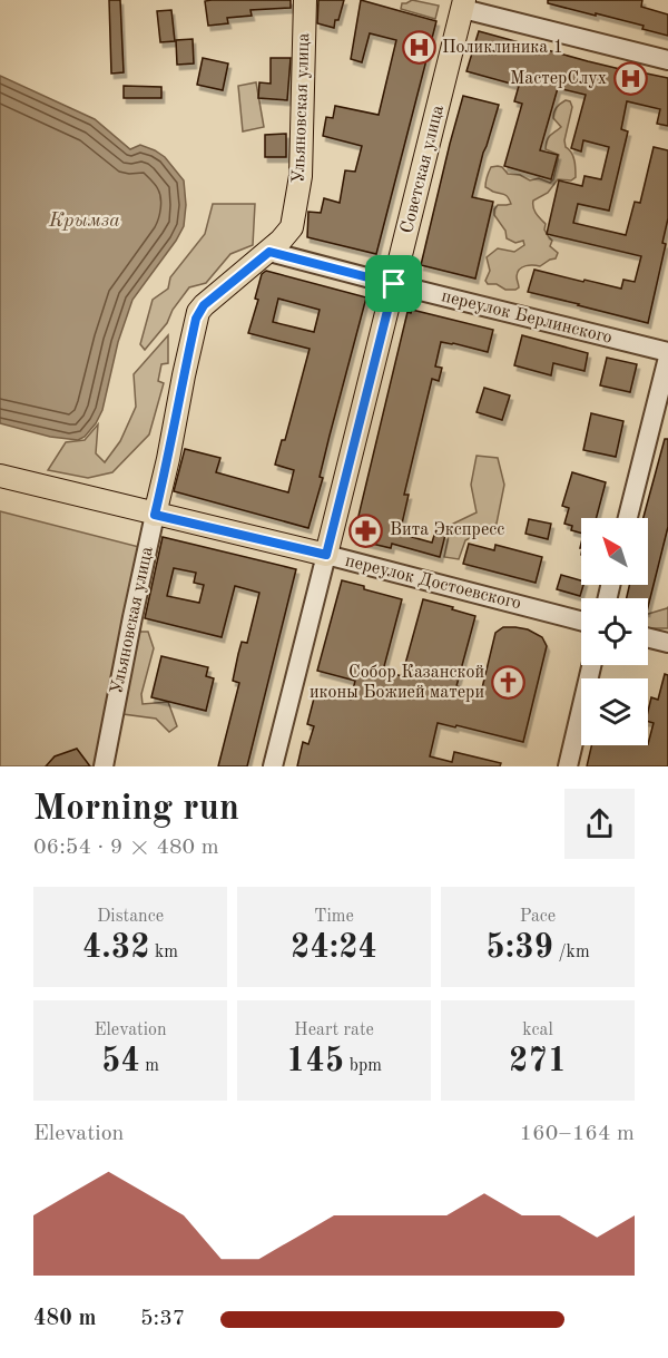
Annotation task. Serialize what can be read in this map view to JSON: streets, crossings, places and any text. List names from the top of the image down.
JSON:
{
  "streets": {
    "main road": ["Ульяновская улица", "Советская улица", "переулок Достоевского"],
    "street": ["переулок Берлинского"]
  },
  "crossings": [
    ["Ульяновская улица", "переулок Берлинского"],
    ["Ульяновская улица", "переулок Достоевского"],
    ["Советская улица", "переулок Берлинского"],
    ["Советская улица", "переулок Достоевского"]
  ],
  "water": ["Крымза"],
  "places": {
    "hospital": ["Поликлиника 1", "МастерСлух"],
    "pharmacy": ["Вита Экспресс"],
    "church": ["Собор Казанской иконы Божией матери"]
  },
  "north": "top left",
  "page": {
    "heading": ["Morning run", "06:54 · 9 × 480 m"],
    "stats": [
      ["Distance", "4.32 km"],
      ["Time", "24:24"],
      ["Pace", "5:39 /km"],
      ["Elevation", "54 m"],
      ["Heart rate", "145 bpm"],
      ["kcal", "271"]
    ],
    "chart": ["Elevation", "160–164 m"],
    "list": [
      {
        "name": "480 m",
        "note": "5:37"
      }
    ]
  }
}
